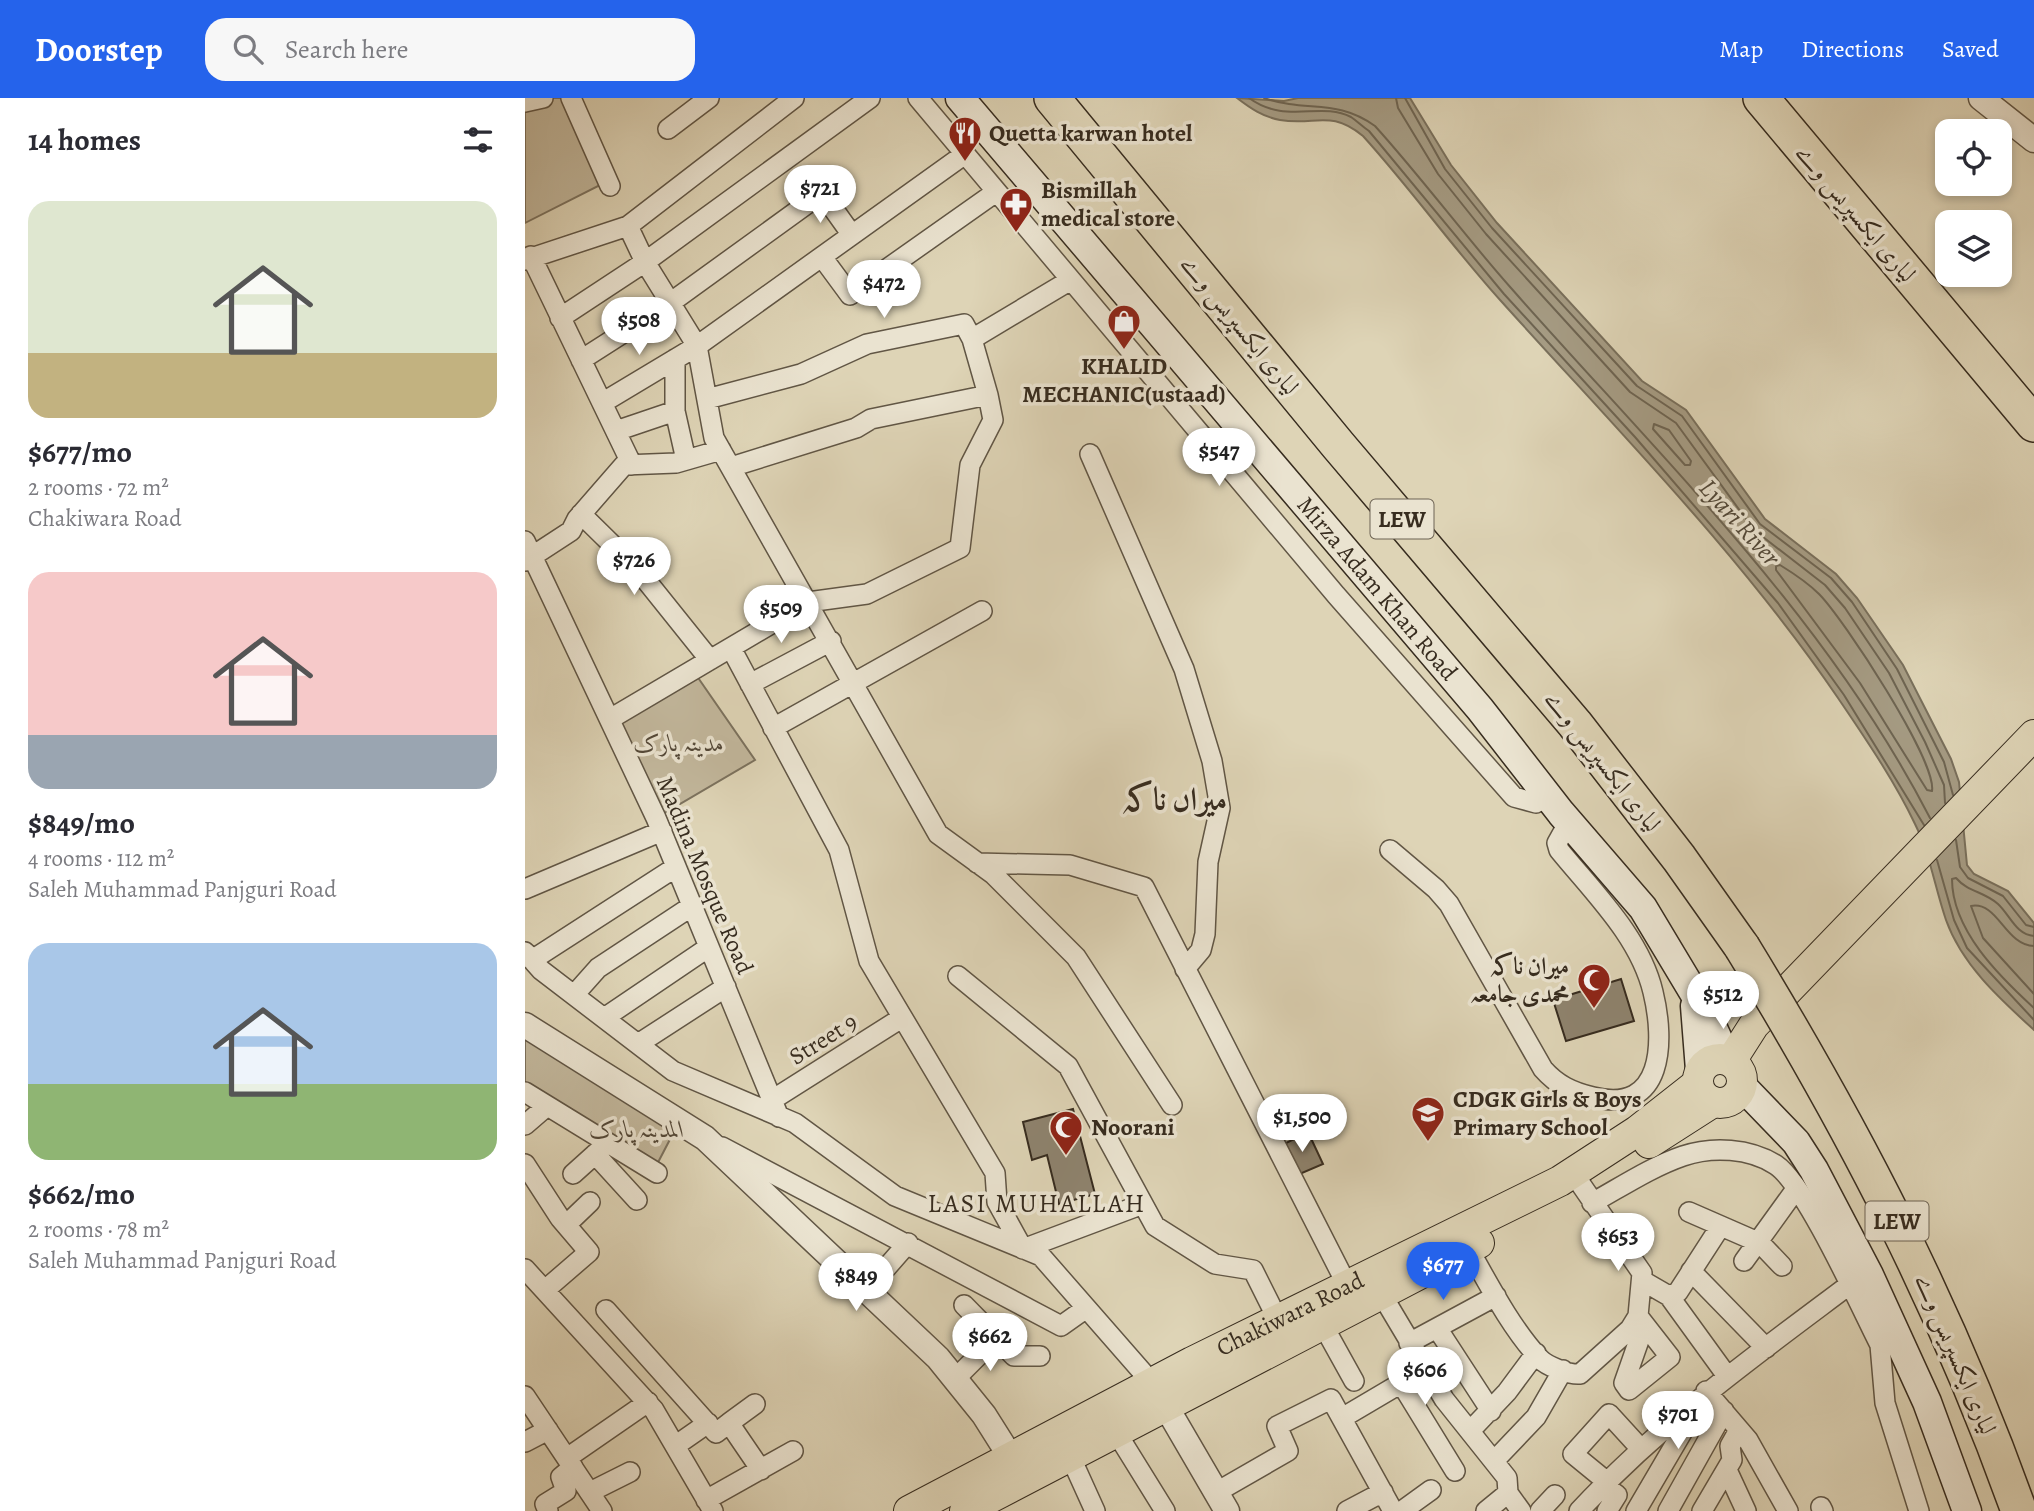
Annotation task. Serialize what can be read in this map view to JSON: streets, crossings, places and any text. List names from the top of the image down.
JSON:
{
  "streets": {
    "highway": ["لیاری ایکسپریس وے", "LEW"],
    "main road": ["Mirza Adam Khan Road", "Chakiwara Road"],
    "street": ["Madina Mosque Road", "Street 9"]
  },
  "crossings": [
    ["Mirza Adam Khan Road", "Chakiwara Road"],
    ["Madina Mosque Road", "Street 9"]
  ],
  "districts": ["میراں ناکہ", "LASI MUHALLAH"],
  "water": ["Lyari River"],
  "parks": ["مدینہ پارک", "المدینہ پارک"],
  "places": {
    "restaurant": ["Quetta karwan hotel"],
    "pharmacy": ["Bismillah medical store"],
    "shop": ["KHALID MECHANIC(ustaad)"],
    "mosque": ["میران ناکہ محمدی جامعہ", "Noorani"],
    "school or university": ["CDGK Girls & Boys Primary School"]
  },
  "page": {
    "header": "Doorstep",
    "search": "Search here",
    "nav": ["Map", "Directions", "Saved"],
    "heading": "14 homes",
    "price": [
      "$721",
      "$472",
      "$508",
      "$547",
      "$726",
      "$509",
      "$512",
      "$1,500",
      "$653",
      "$677",
      "$849",
      "$662",
      "$606",
      "$701"
    ],
    "list": [
      {
        "name": "$677/mo",
        "note": "2 rooms · 72 m² · Chakiwara Road"
      },
      {
        "name": "$849/mo",
        "note": "4 rooms · 112 m² · Saleh Muhammad Panjguri Road"
      },
      {
        "name": "$662/mo",
        "note": "2 rooms · 78 m² · Saleh Muhammad Panjguri Road"
      }
    ]
  }
}
